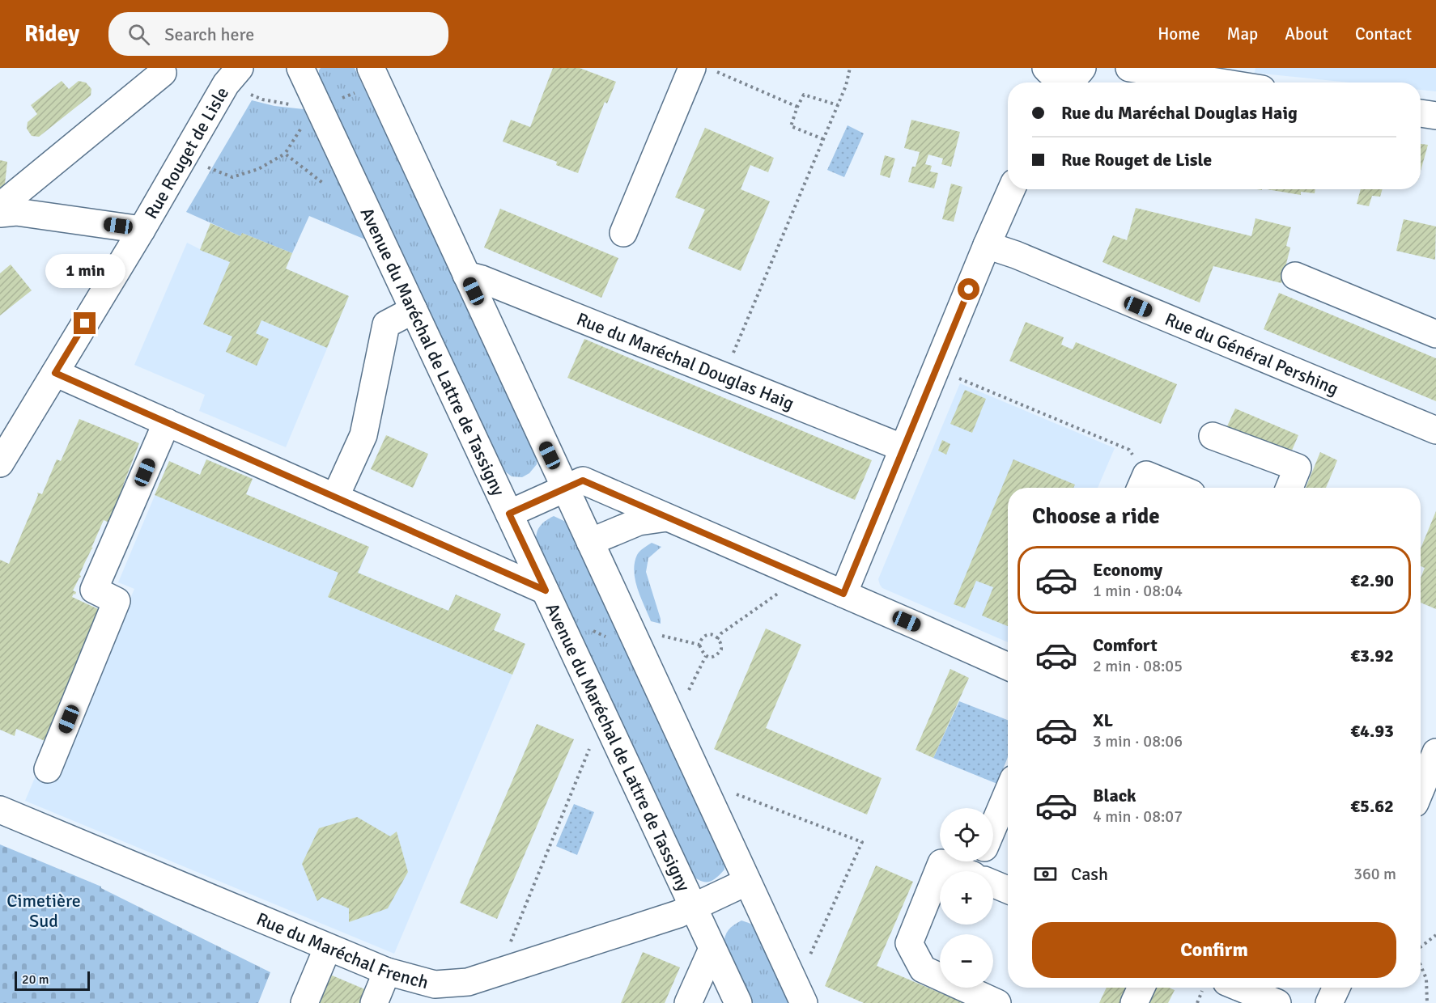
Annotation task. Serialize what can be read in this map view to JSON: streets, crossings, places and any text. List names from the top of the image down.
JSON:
{
  "streets": {
    "street": [
      "Rue Rouget de Lisle",
      "Avenue du Maréchal de Lattre de Tassigny",
      "Rue du Général Pershing",
      "Rue du Maréchal Douglas Haig",
      "Rue du Maréchal French"
    ]
  },
  "crossings": [
    ["Avenue du Maréchal de Lattre de Tassigny", "Rue du Maréchal French"]
  ],
  "parks": ["Cimetière Sud"],
  "scale_bar": "20 m",
  "page": {
    "header": "Ridey",
    "search": "Search here",
    "nav": [
      "Home",
      "Map",
      "About",
      "Contact"
    ],
    "banner": ["Rue du Maréchal Douglas Haig", "Rue Rouget de Lisle"],
    "bubble": "1 min",
    "heading": "Choose a ride",
    "list": [
      {
        "name": "Economy",
        "note": "1 min · 08:04",
        "value": "€2.90"
      },
      {
        "name": "Comfort",
        "note": "2 min · 08:05",
        "value": "€3.92"
      },
      {
        "name": "XL",
        "note": "3 min · 08:06",
        "value": "€4.93"
      },
      {
        "name": "Black",
        "note": "4 min · 08:07",
        "value": "€5.62"
      }
    ],
    "map_buttons": ["+", "−"],
    "pay": ["Cash", "360 m"],
    "buttons": "Confirm",
    "scale": "20 m"
  }
}
